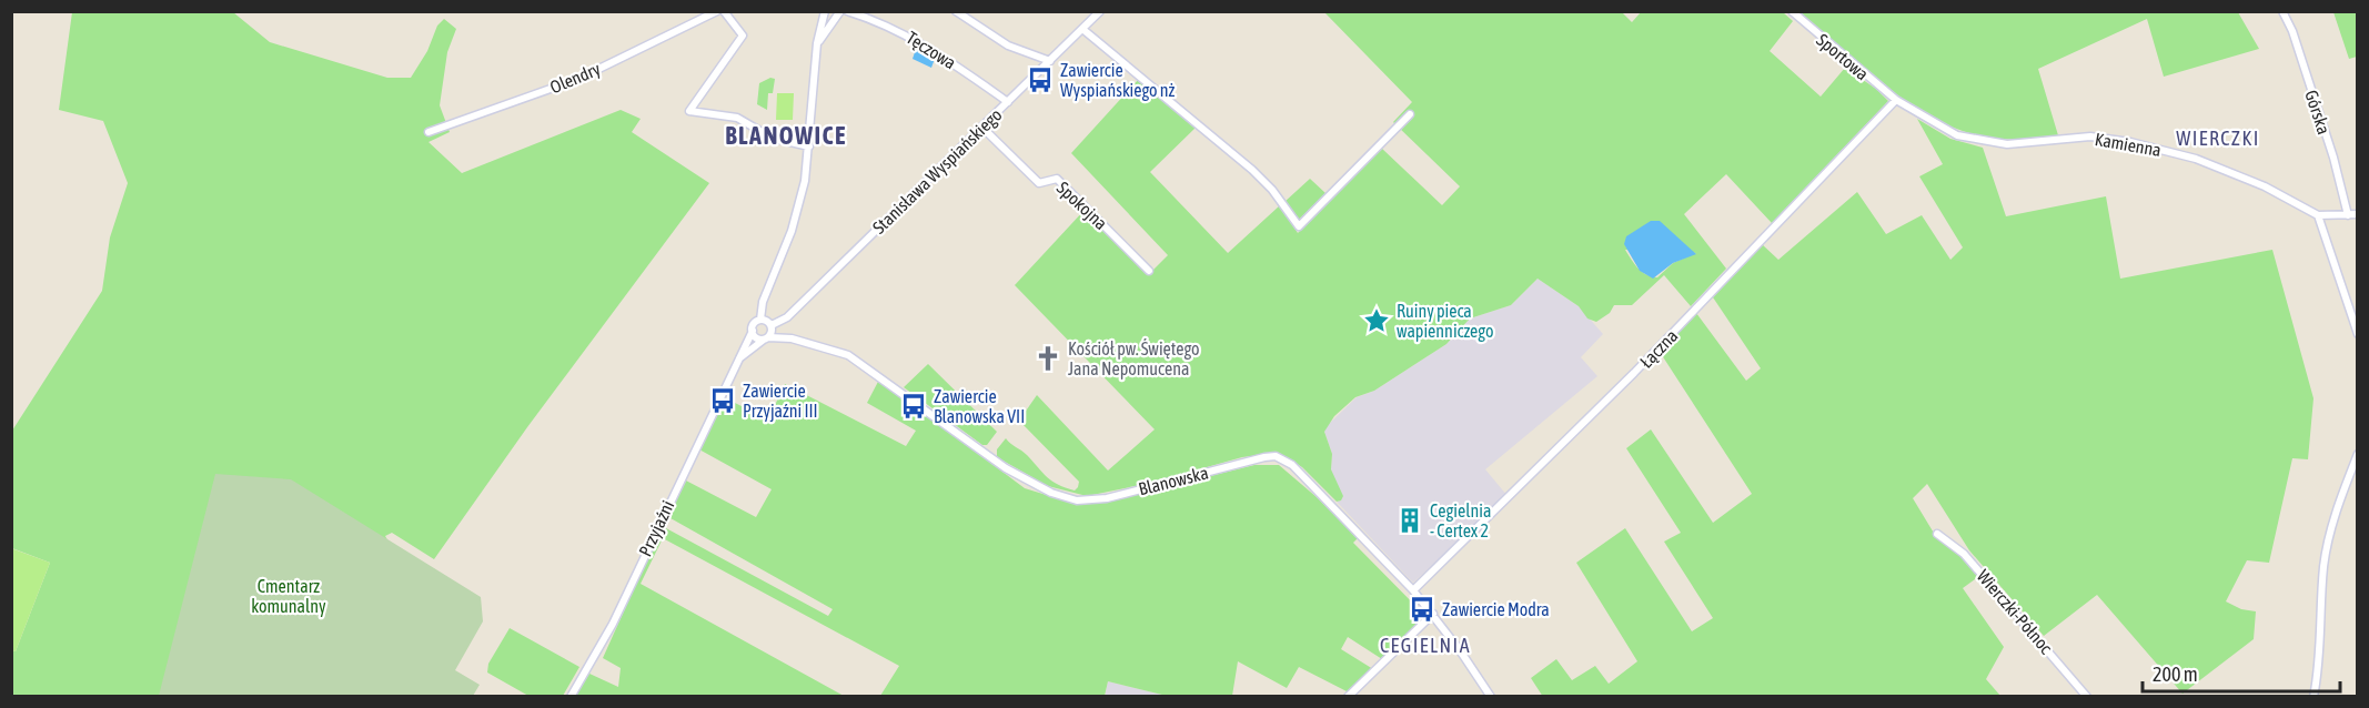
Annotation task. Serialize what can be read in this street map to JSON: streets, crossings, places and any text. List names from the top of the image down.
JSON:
{
  "streets": {
    "street": [
      "Tęczowa",
      "Sportowa",
      "Olendry",
      "Górska",
      "Kamienna",
      "Stanisława Wyspiańskiego",
      "Spokojna",
      "Łączna",
      "Blanowska",
      "Przyjaźni",
      "Wierczki-Północ"
    ]
  },
  "crossings": [
    ["Tęczowa", "Stanisława Wyspiańskiego"],
    ["Sportowa", "Kamienna"],
    ["Sportowa", "Łączna"],
    ["Górska", "Kamienna"],
    ["Kamienna", "Łączna"],
    ["Stanisława Wyspiańskiego", "Spokojna"],
    ["Łączna", "Blanowska"],
    ["Blanowska", "Przyjaźni"]
  ],
  "districts": ["BLANOWICE", "WIERCZKI", "CEGIELNIA"],
  "parks": ["Cmentarz komunalny"],
  "places": {
    "bus stop": [
      "Zawiercie Wyspiańskiego nż",
      "Zawiercie Przyjaźni III",
      "Zawiercie Blanowska VII",
      "Zawiercie Modra"
    ],
    "place": ["Ruiny pieca wapienniczego"],
    "church": ["Kościół pw. Świętego Jana Nepomucena"],
    "building": ["Cegielnia - Certex 2"]
  },
  "scale_bar": "200 m"
}
